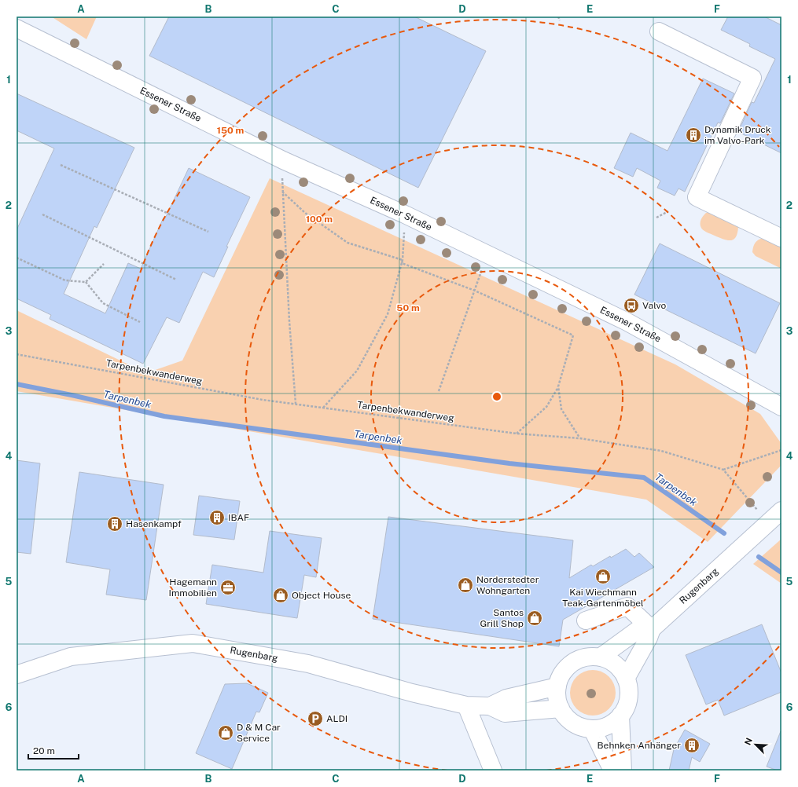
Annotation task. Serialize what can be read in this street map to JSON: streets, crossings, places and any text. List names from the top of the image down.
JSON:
{
  "streets": {
    "street": ["Essener Straße", "Rugenbarg"],
    "path": ["Tarpenbekwanderweg"]
  },
  "water": ["Tarpenbek"],
  "places": {
    "building": [
      "Dynamik Druck im Valvo-Park",
      "IBAF",
      "Hasenkampf",
      "Behnken Anhänger"
    ],
    "bus stop": ["Valvo"],
    "shop": [
      "Kai Wiechmann Teak-Gartenmöbel",
      "Norderstedter Wohngarten",
      "Object House",
      "Santos Grill Shop",
      "D & M Car Service"
    ],
    "office": ["Hagemann Immobilien"],
    "parking": ["ALDI"]
  },
  "scale_bar": "20 m",
  "north": "top left",
  "grid": {
    "columns": [
      "A",
      "B",
      "C",
      "D",
      "E",
      "F"
    ],
    "rows": [
      "1",
      "2",
      "3",
      "4",
      "5",
      "6"
    ]
  },
  "rings": ["150 m", "100 m", "50 m"]
}
